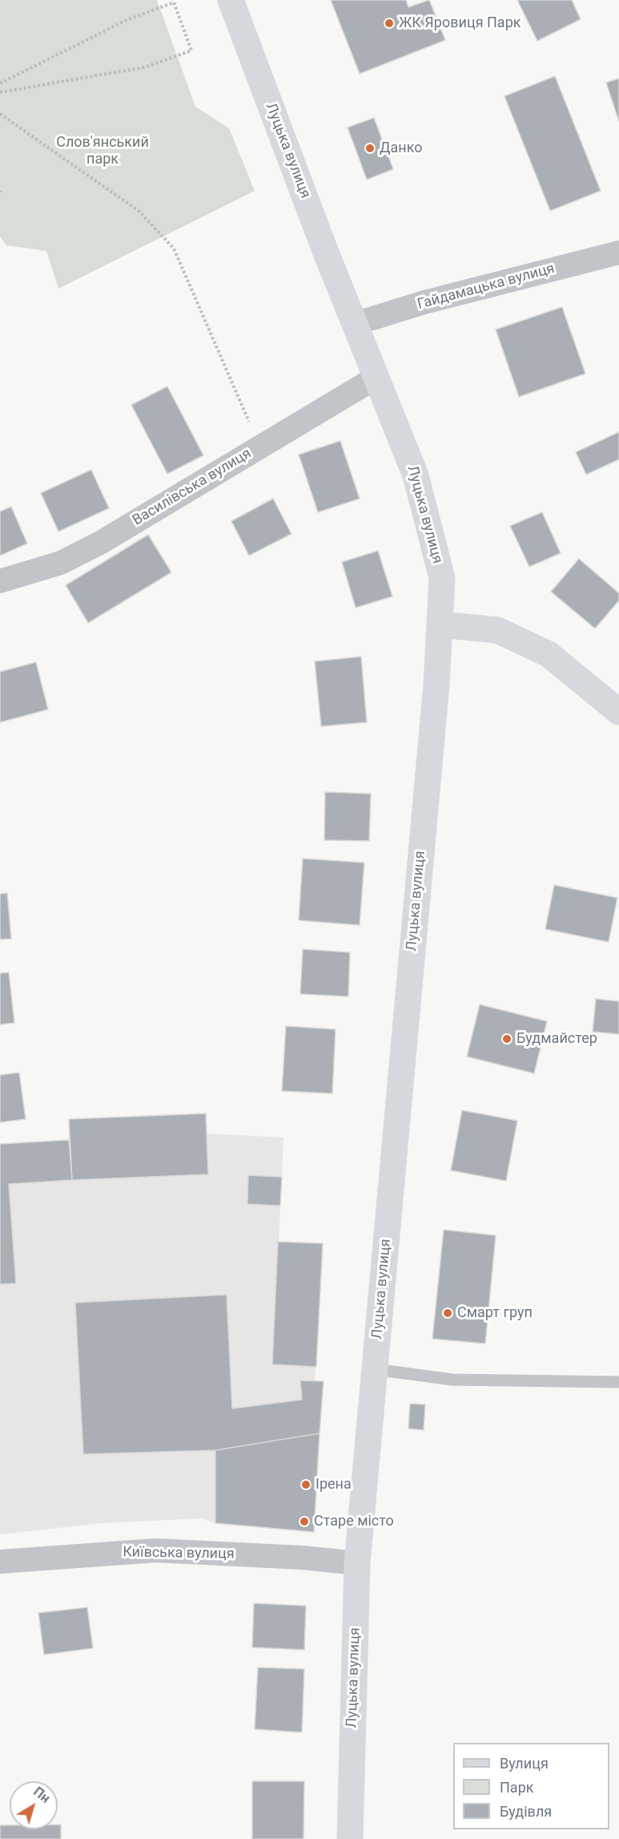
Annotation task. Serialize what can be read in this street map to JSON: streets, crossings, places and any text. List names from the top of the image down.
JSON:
{
  "streets": {
    "main road": ["Луцька вулиця"],
    "street": ["Гайдамацька вулиця", "Василівська вулиця", "Київська вулиця"]
  },
  "crossings": [
    ["Луцька вулиця", "Гайдамацька вулиця"],
    ["Луцька вулиця", "Василівська вулиця"],
    ["Луцька вулиця", "Київська вулиця"]
  ],
  "parks": ["Слов'янський парк"],
  "places": [
    "ЖК Яровиця Парк",
    "Данко",
    "Будмайстер",
    "Смарт груп",
    "Ірена",
    "Старе місто"
  ],
  "legend": ["Вулиця", "Парк", "Будівля"],
  "north": "top right"
}
